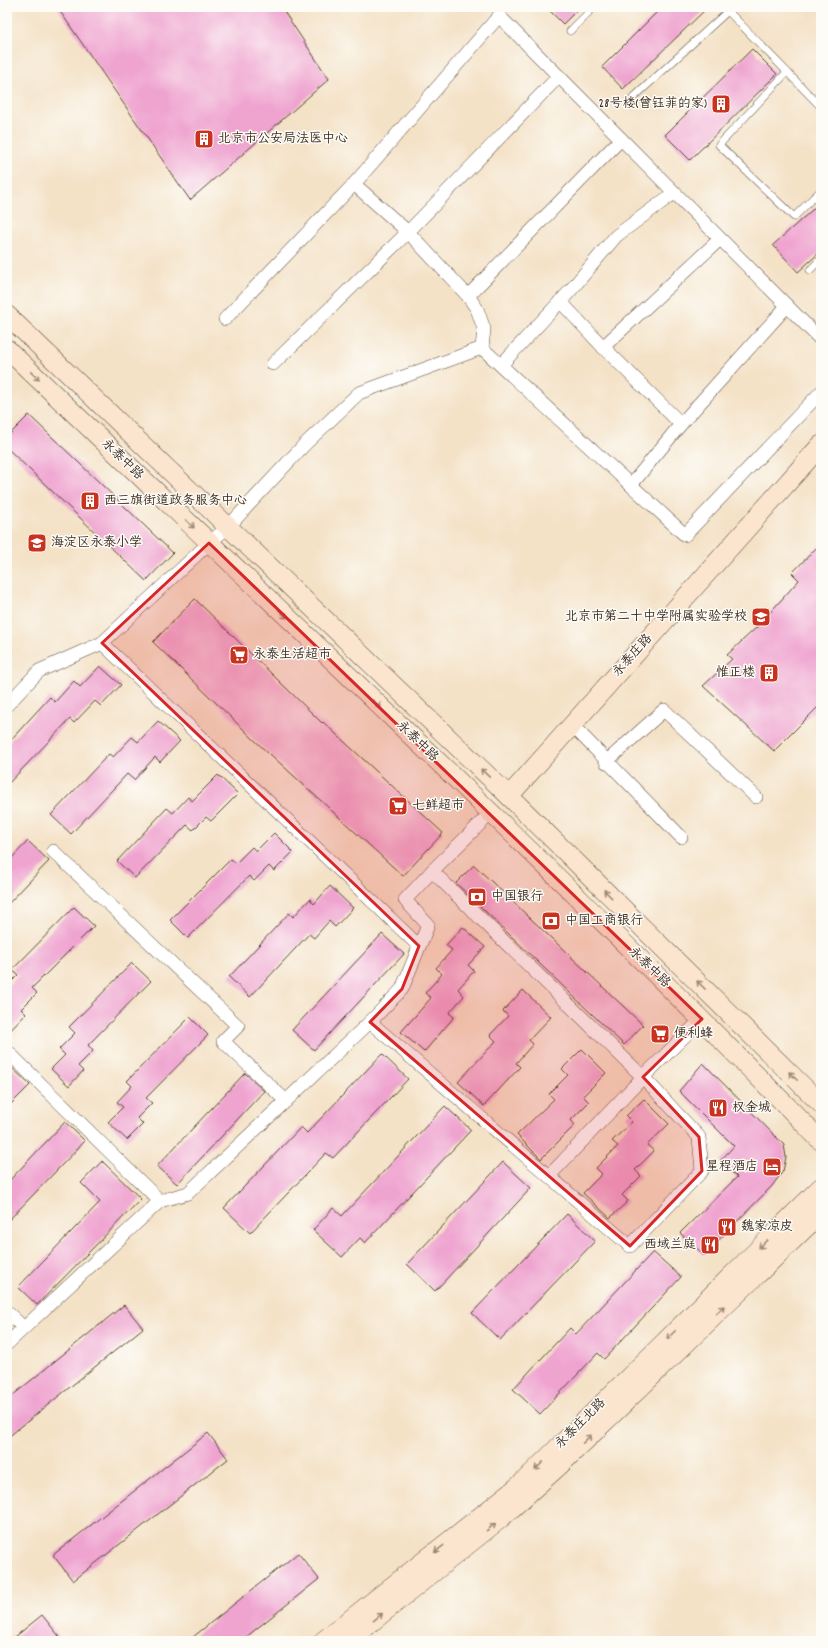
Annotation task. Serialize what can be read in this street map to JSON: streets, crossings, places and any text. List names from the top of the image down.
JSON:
{
  "streets": {
    "main road": ["永泰中路", "永泰庄路", "永泰庄北路"]
  },
  "crossings": [
    ["永泰中路", "永泰庄路"]
  ],
  "places": {
    "building": [
      "28号楼(曾钰菲的家)",
      "北京市公安局法医中心",
      "西三旗街道政务服务中心",
      "惟正楼"
    ],
    "school or university": ["海淀区永泰小学", "北京市第二十中学附属实验学校"],
    "supermarket": ["永泰生活超市", "七鲜超市", "便利蜂"],
    "bank": ["中国银行", "中国工商银行"],
    "restaurant": ["权金城", "魏家凉皮", "西域兰庭"],
    "hotel": ["星程酒店"]
  }
}
